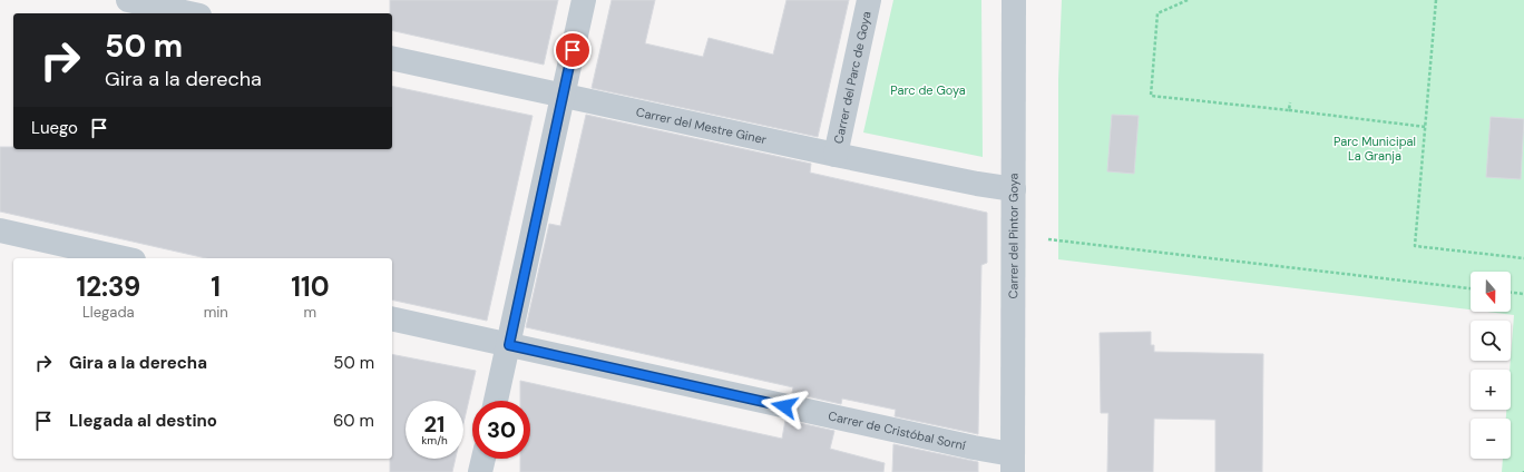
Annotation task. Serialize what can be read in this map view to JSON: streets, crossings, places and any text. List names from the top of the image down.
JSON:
{
  "streets": {
    "street": [
      "Carrer del Parc de Goya",
      "Carrer del Mestre Giner",
      "Carrer del Pintor Goya",
      "Carrer de Cristóbal Sorní"
    ]
  },
  "crossings": [
    ["Carrer del Parc de Goya", "Carrer del Mestre Giner"],
    ["Carrer del Mestre Giner", "Carrer del Pintor Goya"],
    ["Carrer del Pintor Goya", "Carrer de Cristóbal Sorní"]
  ],
  "parks": ["Parc de Goya", "Parc Municipal La Granja"],
  "north": "bottom",
  "page": {
    "turn": ["50 m", "Gira a la derecha"],
    "then": "Luego",
    "eta": [
      "12:39",
      "Llegada",
      "1",
      "min",
      "110",
      "m"
    ],
    "map_buttons": ["+", "−"],
    "list": [
      {
        "name": "Gira a la derecha",
        "value": "50 m"
      },
      {
        "name": "Llegada al destino",
        "value": "60 m"
      }
    ],
    "speed": "21 km/h",
    "limit": "30"
  }
}
